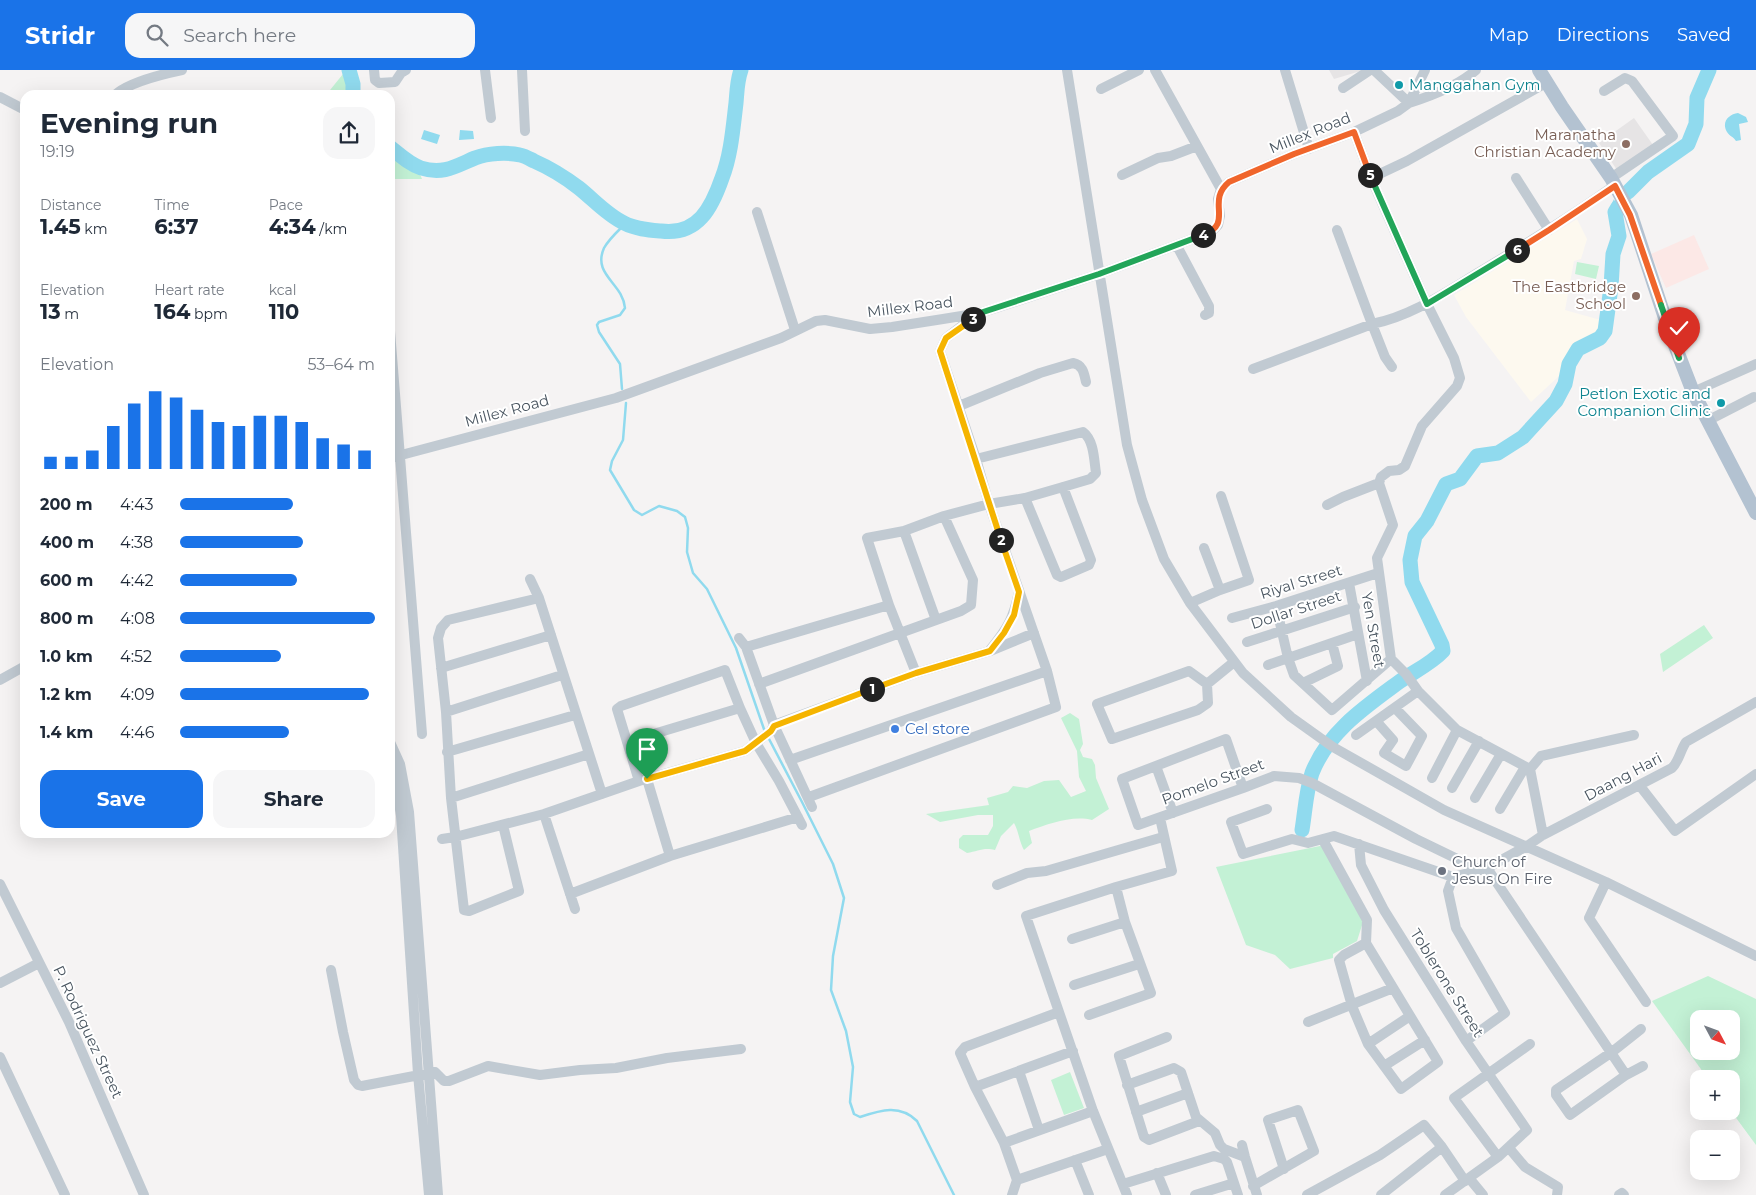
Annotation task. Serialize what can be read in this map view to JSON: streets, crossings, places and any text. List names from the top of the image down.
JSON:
{
  "streets": {
    "street": [
      "Millex Road",
      "Riyal Street",
      "Dollar Street",
      "Yen Street",
      "Daang Hari",
      "Pomelo Street",
      "Toblerone Street",
      "P. Rodriguez Street"
    ]
  },
  "crossings": [
    ["Riyal Street", "Yen Street"],
    ["Dollar Street", "Yen Street"],
    ["Daang Hari", "Pomelo Street"]
  ],
  "places": [
    "Manggahan Gym",
    "Maranatha Christian Academy",
    "The Eastbridge School",
    "Petlon Exotic and Companion Clinic",
    "Cel store",
    "Church of Jesus On Fire"
  ],
  "north": "bottom right",
  "page": {
    "header": "Stridr",
    "search": "Search here",
    "nav": ["Map", "Directions", "Saved"],
    "heading": ["Evening run", "19:19"],
    "pins": [
      "5",
      "4",
      "6",
      "3",
      "2",
      "1"
    ],
    "stats": [
      ["Distance", "1.45 km"],
      ["Time", "6:37"],
      ["Pace", "4:34 /km"],
      ["Elevation", "13 m"],
      ["Heart rate", "164 bpm"],
      ["kcal", "110"]
    ],
    "chart": ["Elevation", "53–64 m"],
    "list": [
      {
        "name": "200 m",
        "note": "4:43"
      },
      {
        "name": "400 m",
        "note": "4:38"
      },
      {
        "name": "600 m",
        "note": "4:42"
      },
      {
        "name": "800 m",
        "note": "4:08"
      },
      {
        "name": "1.0 km",
        "note": "4:52"
      },
      {
        "name": "1.2 km",
        "note": "4:09"
      },
      {
        "name": "1.4 km",
        "note": "4:46"
      }
    ],
    "buttons": ["Save", "Share"],
    "map_buttons": ["+", "−"]
  }
}
